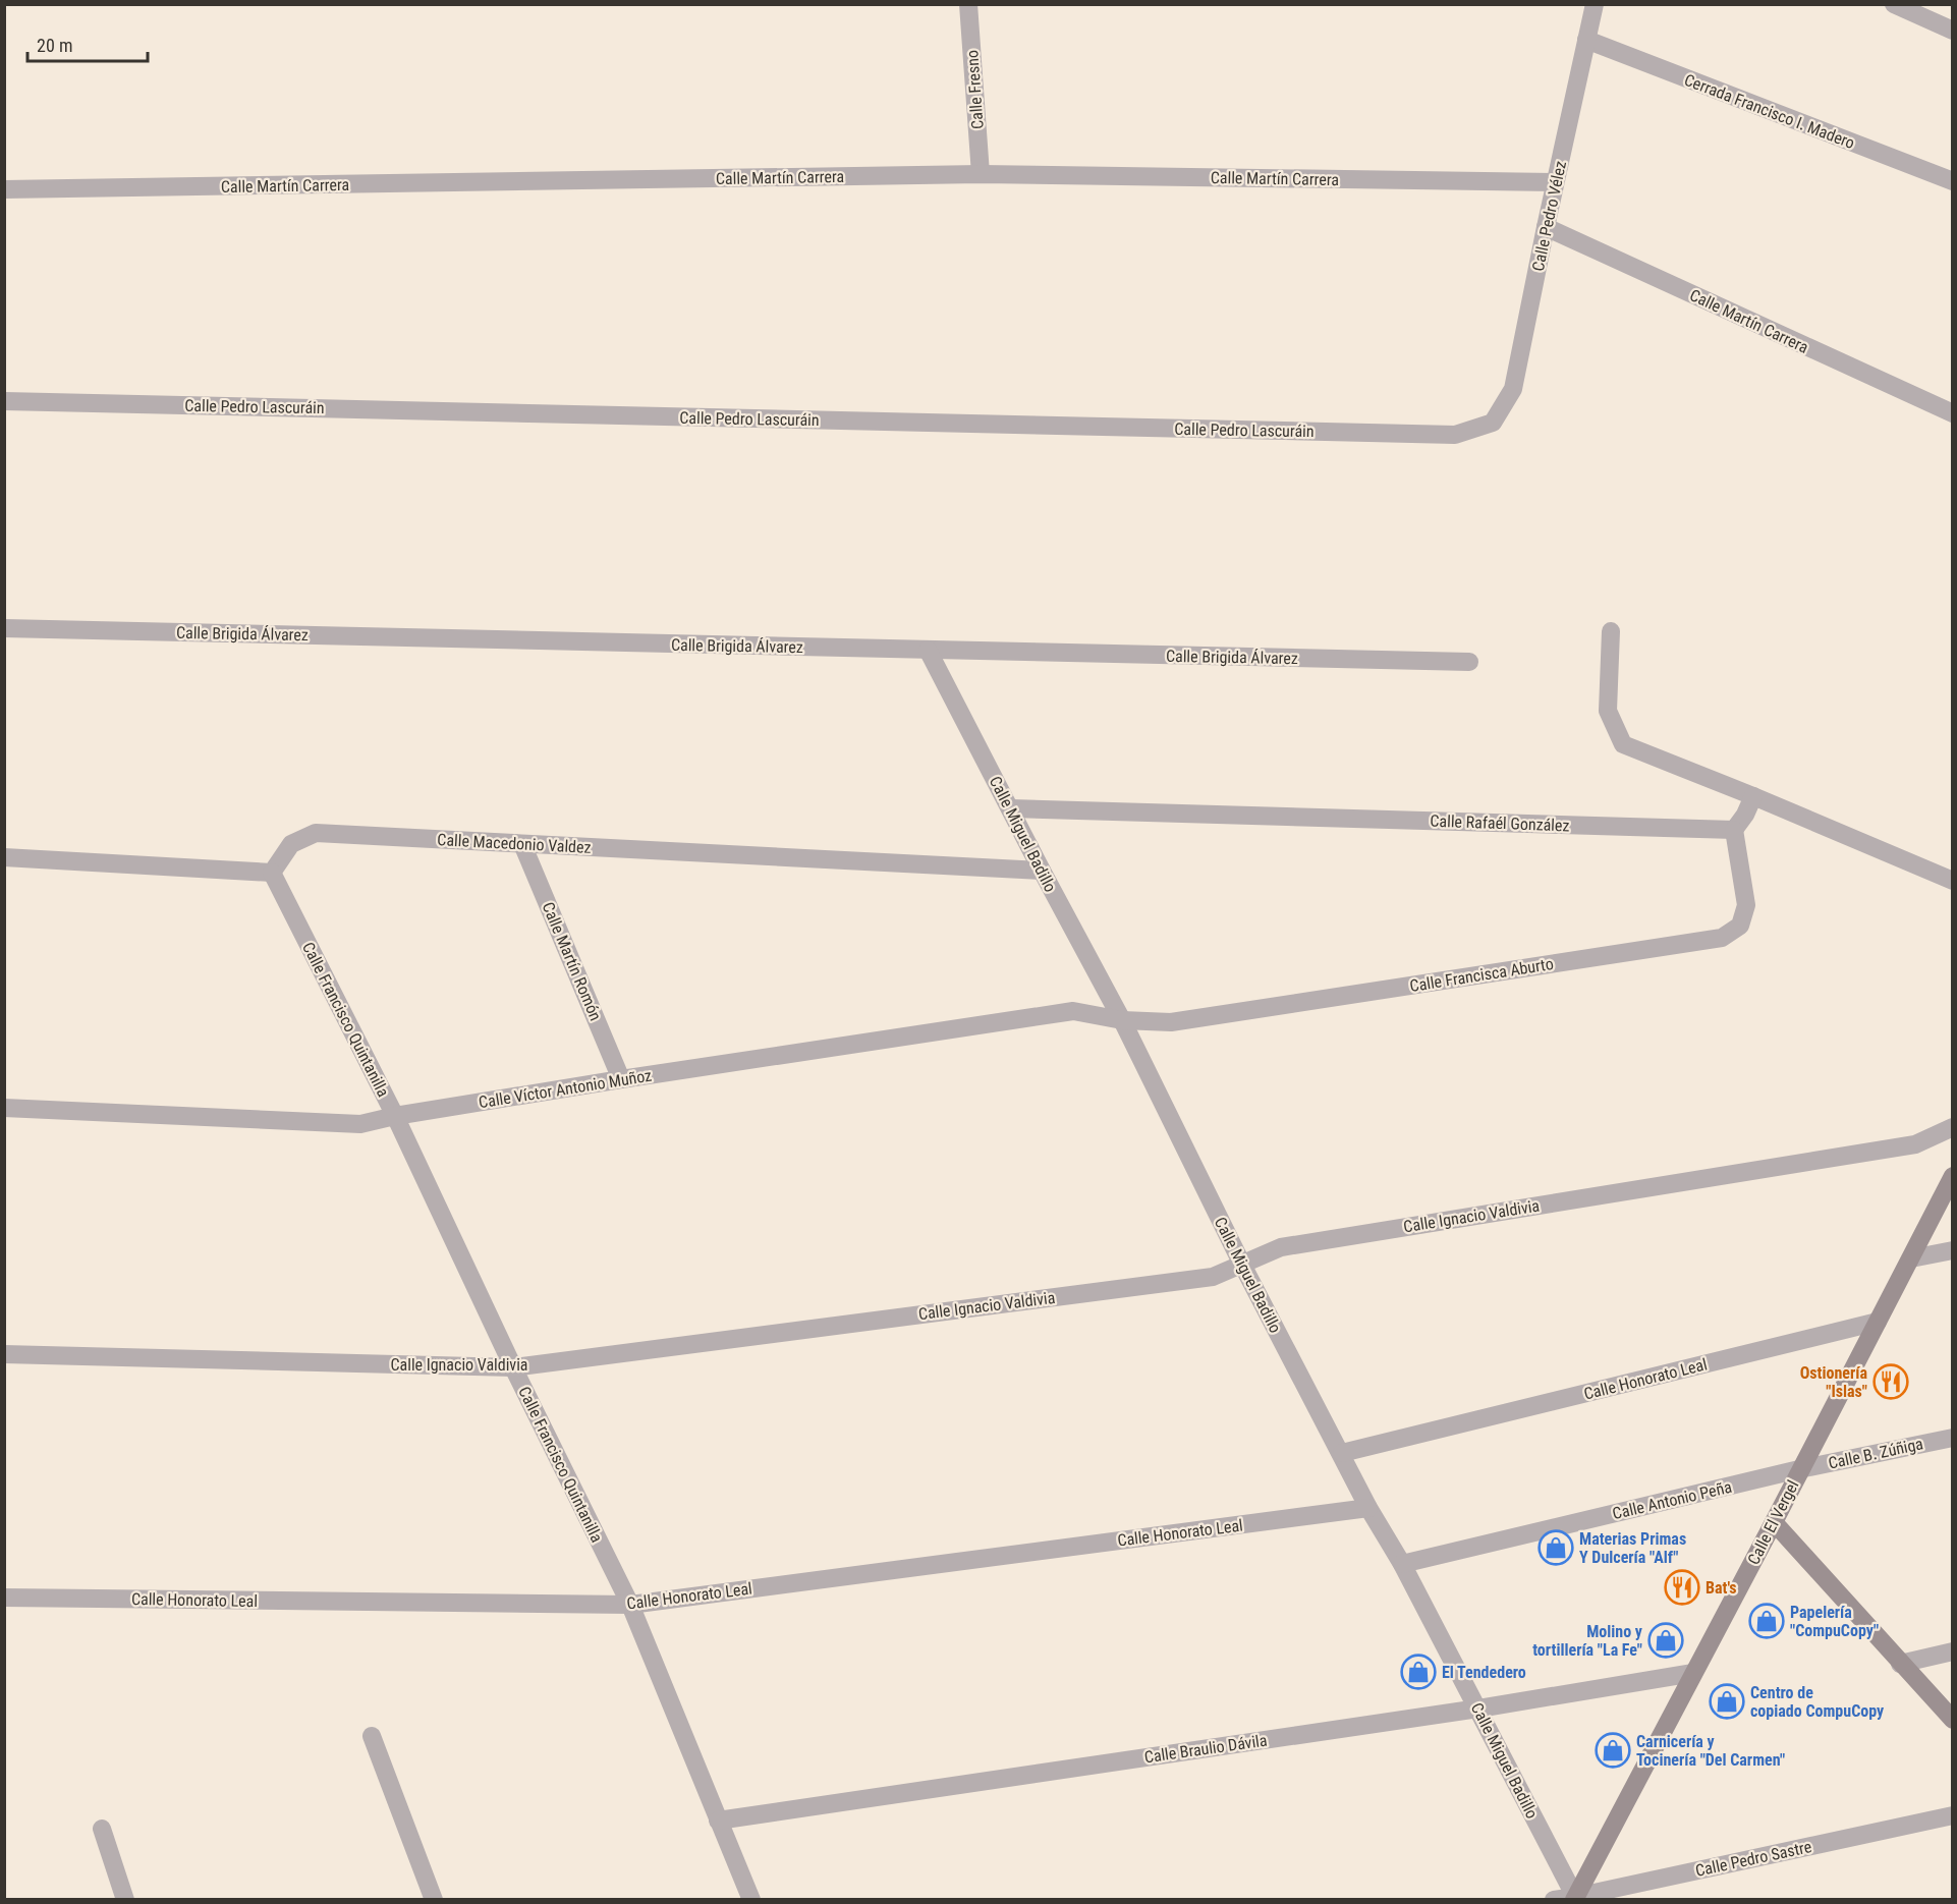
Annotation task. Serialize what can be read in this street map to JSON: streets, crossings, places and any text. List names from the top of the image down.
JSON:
{
  "streets": {
    "street": [
      "Calle Fresno",
      "Cerrada Francisco I. Madero",
      "Calle Martín Carrera",
      "Calle Pedro Vélez",
      "Calle Pedro Lascuráin",
      "Calle Brigida Álvarez",
      "Calle Rafaél González",
      "Calle Miguel Badillo",
      "Calle Macedonio Valdez",
      "Calle Martín Romón",
      "Calle Francisca Aburto",
      "Calle Francisco Quintanilla",
      "Calle Víctor Antonio Muñoz",
      "Calle Ignacio Valdivia",
      "Calle Honorato Leal",
      "Calle B. Zúñiga",
      "Calle Antonio Peña",
      "Calle El Vergel",
      "Calle Braulio Dávila",
      "Calle Pedro Sastre"
    ]
  },
  "crossings": [
    ["Calle Fresno", "Calle Martín Carrera"],
    ["Cerrada Francisco I. Madero", "Calle Pedro Vélez"],
    ["Calle Martín Carrera", "Calle Pedro Vélez"],
    ["Calle Pedro Vélez", "Calle Pedro Lascuráin"],
    ["Calle Brigida Álvarez", "Calle Miguel Badillo"],
    ["Calle Rafaél González", "Calle Miguel Badillo"],
    ["Calle Rafaél González", "Calle Francisca Aburto"],
    ["Calle Miguel Badillo", "Calle Macedonio Valdez"],
    ["Calle Miguel Badillo", "Calle Francisca Aburto"],
    ["Calle Miguel Badillo", "Calle Víctor Antonio Muñoz"],
    ["Calle Miguel Badillo", "Calle Ignacio Valdivia"],
    ["Calle Miguel Badillo", "Calle Honorato Leal"],
    ["Calle Miguel Badillo", "Calle Antonio Peña"],
    ["Calle Miguel Badillo", "Calle El Vergel"],
    ["Calle Miguel Badillo", "Calle Braulio Dávila"],
    ["Calle Miguel Badillo", "Calle Pedro Sastre"],
    ["Calle Macedonio Valdez", "Calle Martín Romón"],
    ["Calle Macedonio Valdez", "Calle Francisco Quintanilla"],
    ["Calle Martín Romón", "Calle Víctor Antonio Muñoz"],
    ["Calle Francisca Aburto", "Calle Víctor Antonio Muñoz"],
    ["Calle Francisco Quintanilla", "Calle Víctor Antonio Muñoz"],
    ["Calle Francisco Quintanilla", "Calle Ignacio Valdivia"],
    ["Calle Francisco Quintanilla", "Calle Honorato Leal"],
    ["Calle Francisco Quintanilla", "Calle Braulio Dávila"],
    ["Calle Honorato Leal", "Calle El Vergel"],
    ["Calle B. Zúñiga", "Calle Antonio Peña"],
    ["Calle B. Zúñiga", "Calle El Vergel"],
    ["Calle Antonio Peña", "Calle El Vergel"],
    ["Calle El Vergel", "Calle Braulio Dávila"],
    ["Calle El Vergel", "Calle Pedro Sastre"]
  ],
  "places": {
    "restaurant": ["Ostionería \"Islas\"", "Bat's"],
    "shop": [
      "Materias Primas Y Dulcería \"Alf\"",
      "Papelería \"CompuCopy\"",
      "Molino y tortillería \"La Fe\"",
      "El Tendedero",
      "Centro de copiado CompuCopy",
      "Carnicería y Tocinería \"Del Carmen\""
    ]
  },
  "scale_bar": "20 m"
}
